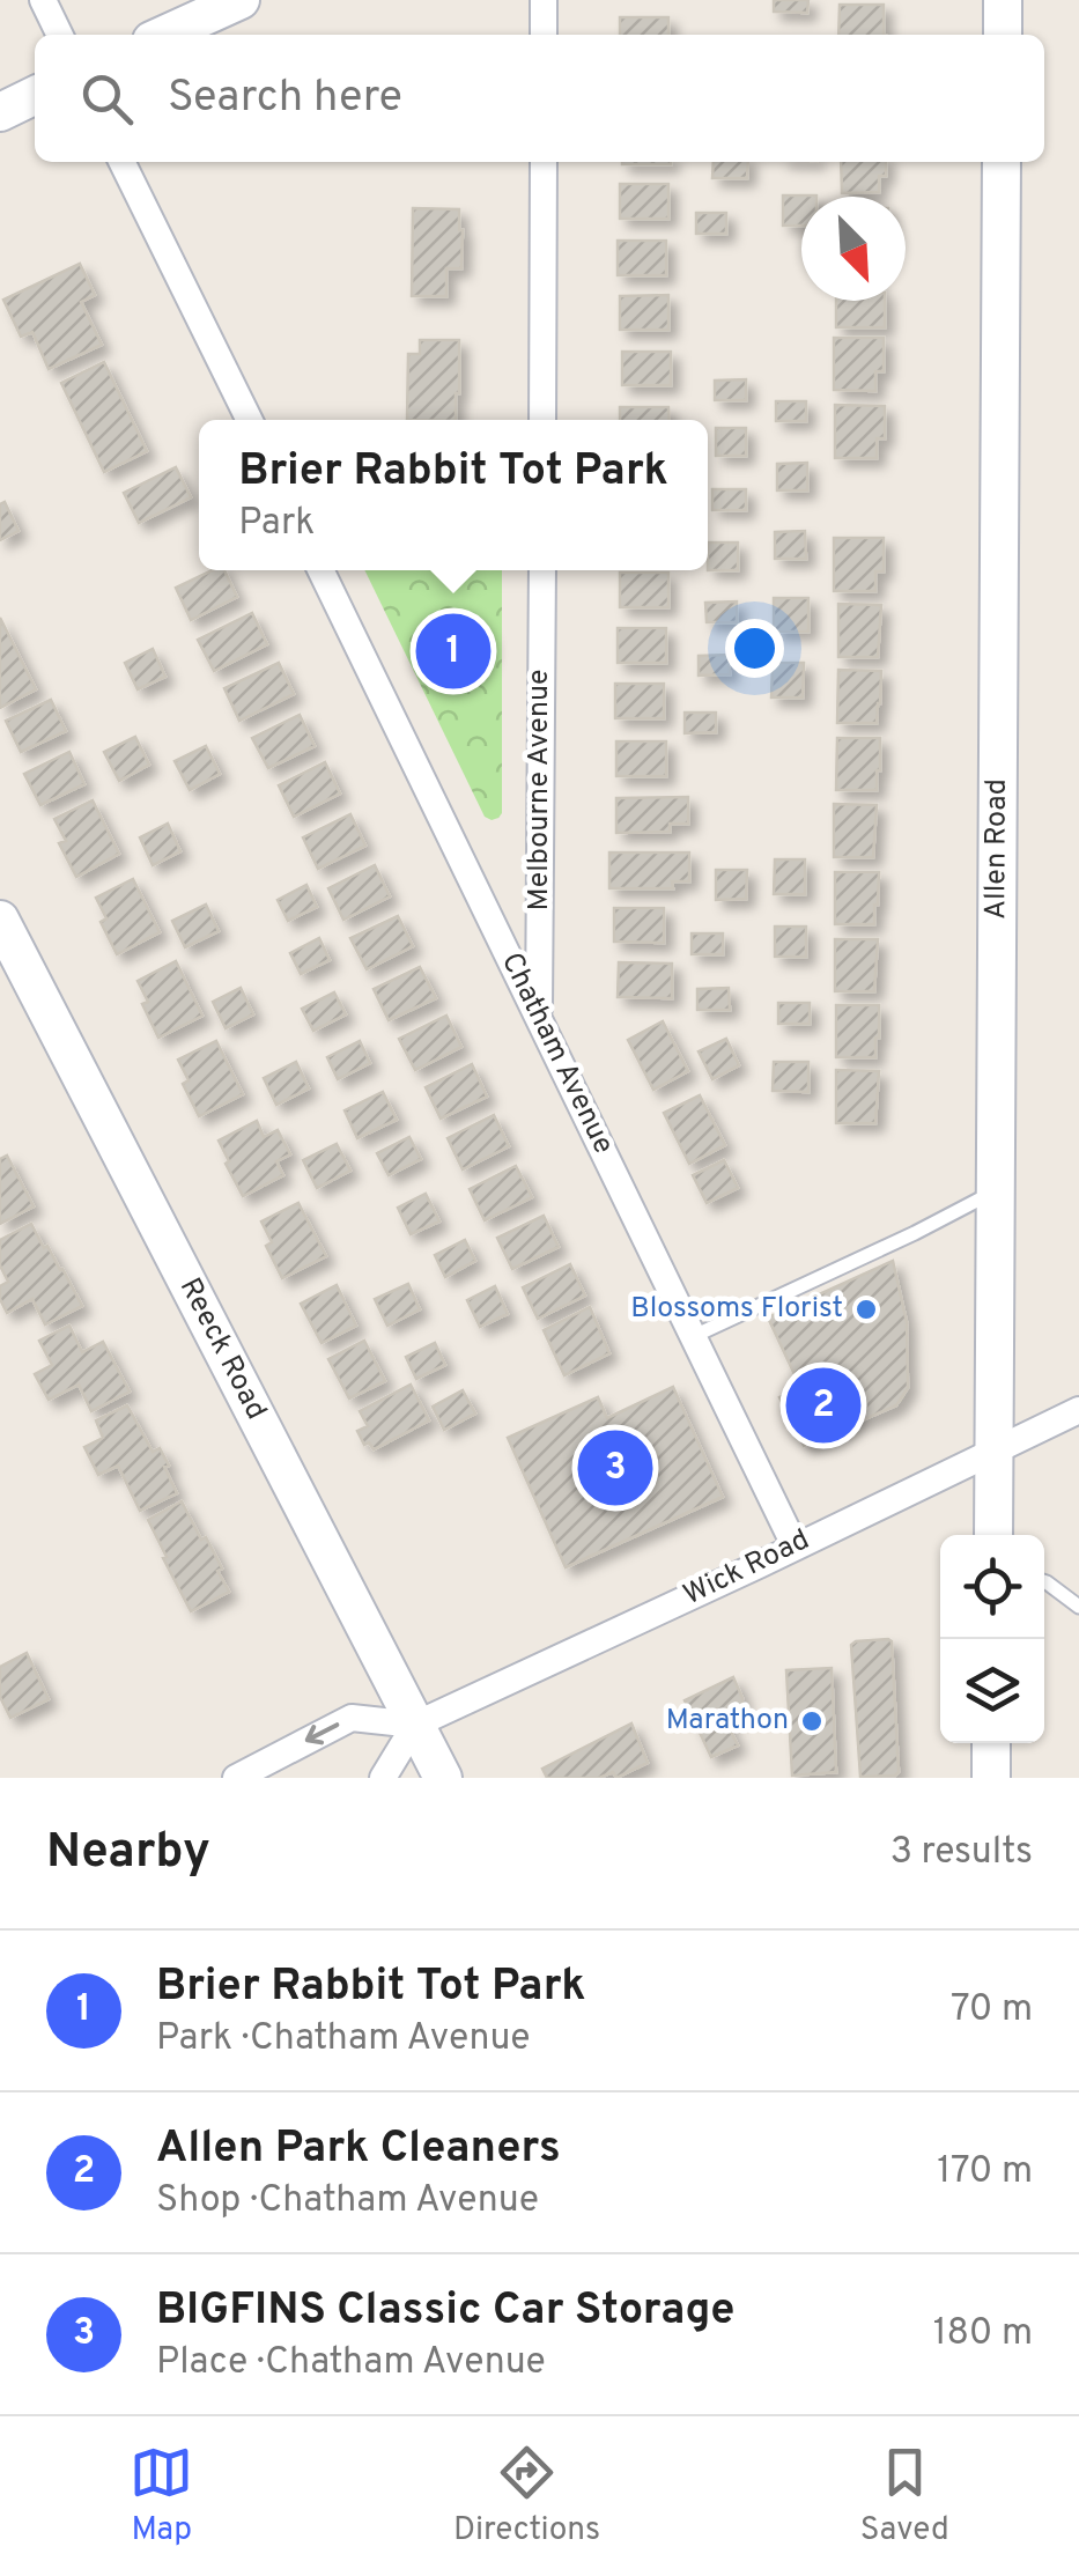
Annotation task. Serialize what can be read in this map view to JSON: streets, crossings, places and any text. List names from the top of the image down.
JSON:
{
  "streets": {
    "main road": ["Allen Road", "Reeck Road"],
    "street": ["Melbourne Avenue", "Chatham Avenue", "Wick Road"]
  },
  "crossings": [
    ["Melbourne Avenue", "Chatham Avenue"],
    ["Allen Road", "Wick Road"],
    ["Chatham Avenue", "Wick Road"],
    ["Reeck Road", "Wick Road"]
  ],
  "places": ["Blossoms Florist", "Marathon"],
  "north": "bottom right",
  "page": {
    "search": "Search here",
    "popup": ["Brier Rabbit Tot Park", "Park"],
    "pins": ["1", "2", "3"],
    "heading": ["Nearby", "3 results"],
    "list": [
      {
        "mark": "1",
        "name": "Brier Rabbit Tot Park",
        "note": "Park · Chatham Avenue",
        "value": "70 m"
      },
      {
        "mark": "2",
        "name": "Allen Park Cleaners",
        "note": "Shop · Chatham Avenue",
        "value": "170 m"
      },
      {
        "mark": "3",
        "name": "BIGFINS Classic Car Storage",
        "note": "Place · Chatham Avenue",
        "value": "180 m"
      }
    ],
    "nav": ["Map", "Directions", "Saved"]
  }
}
